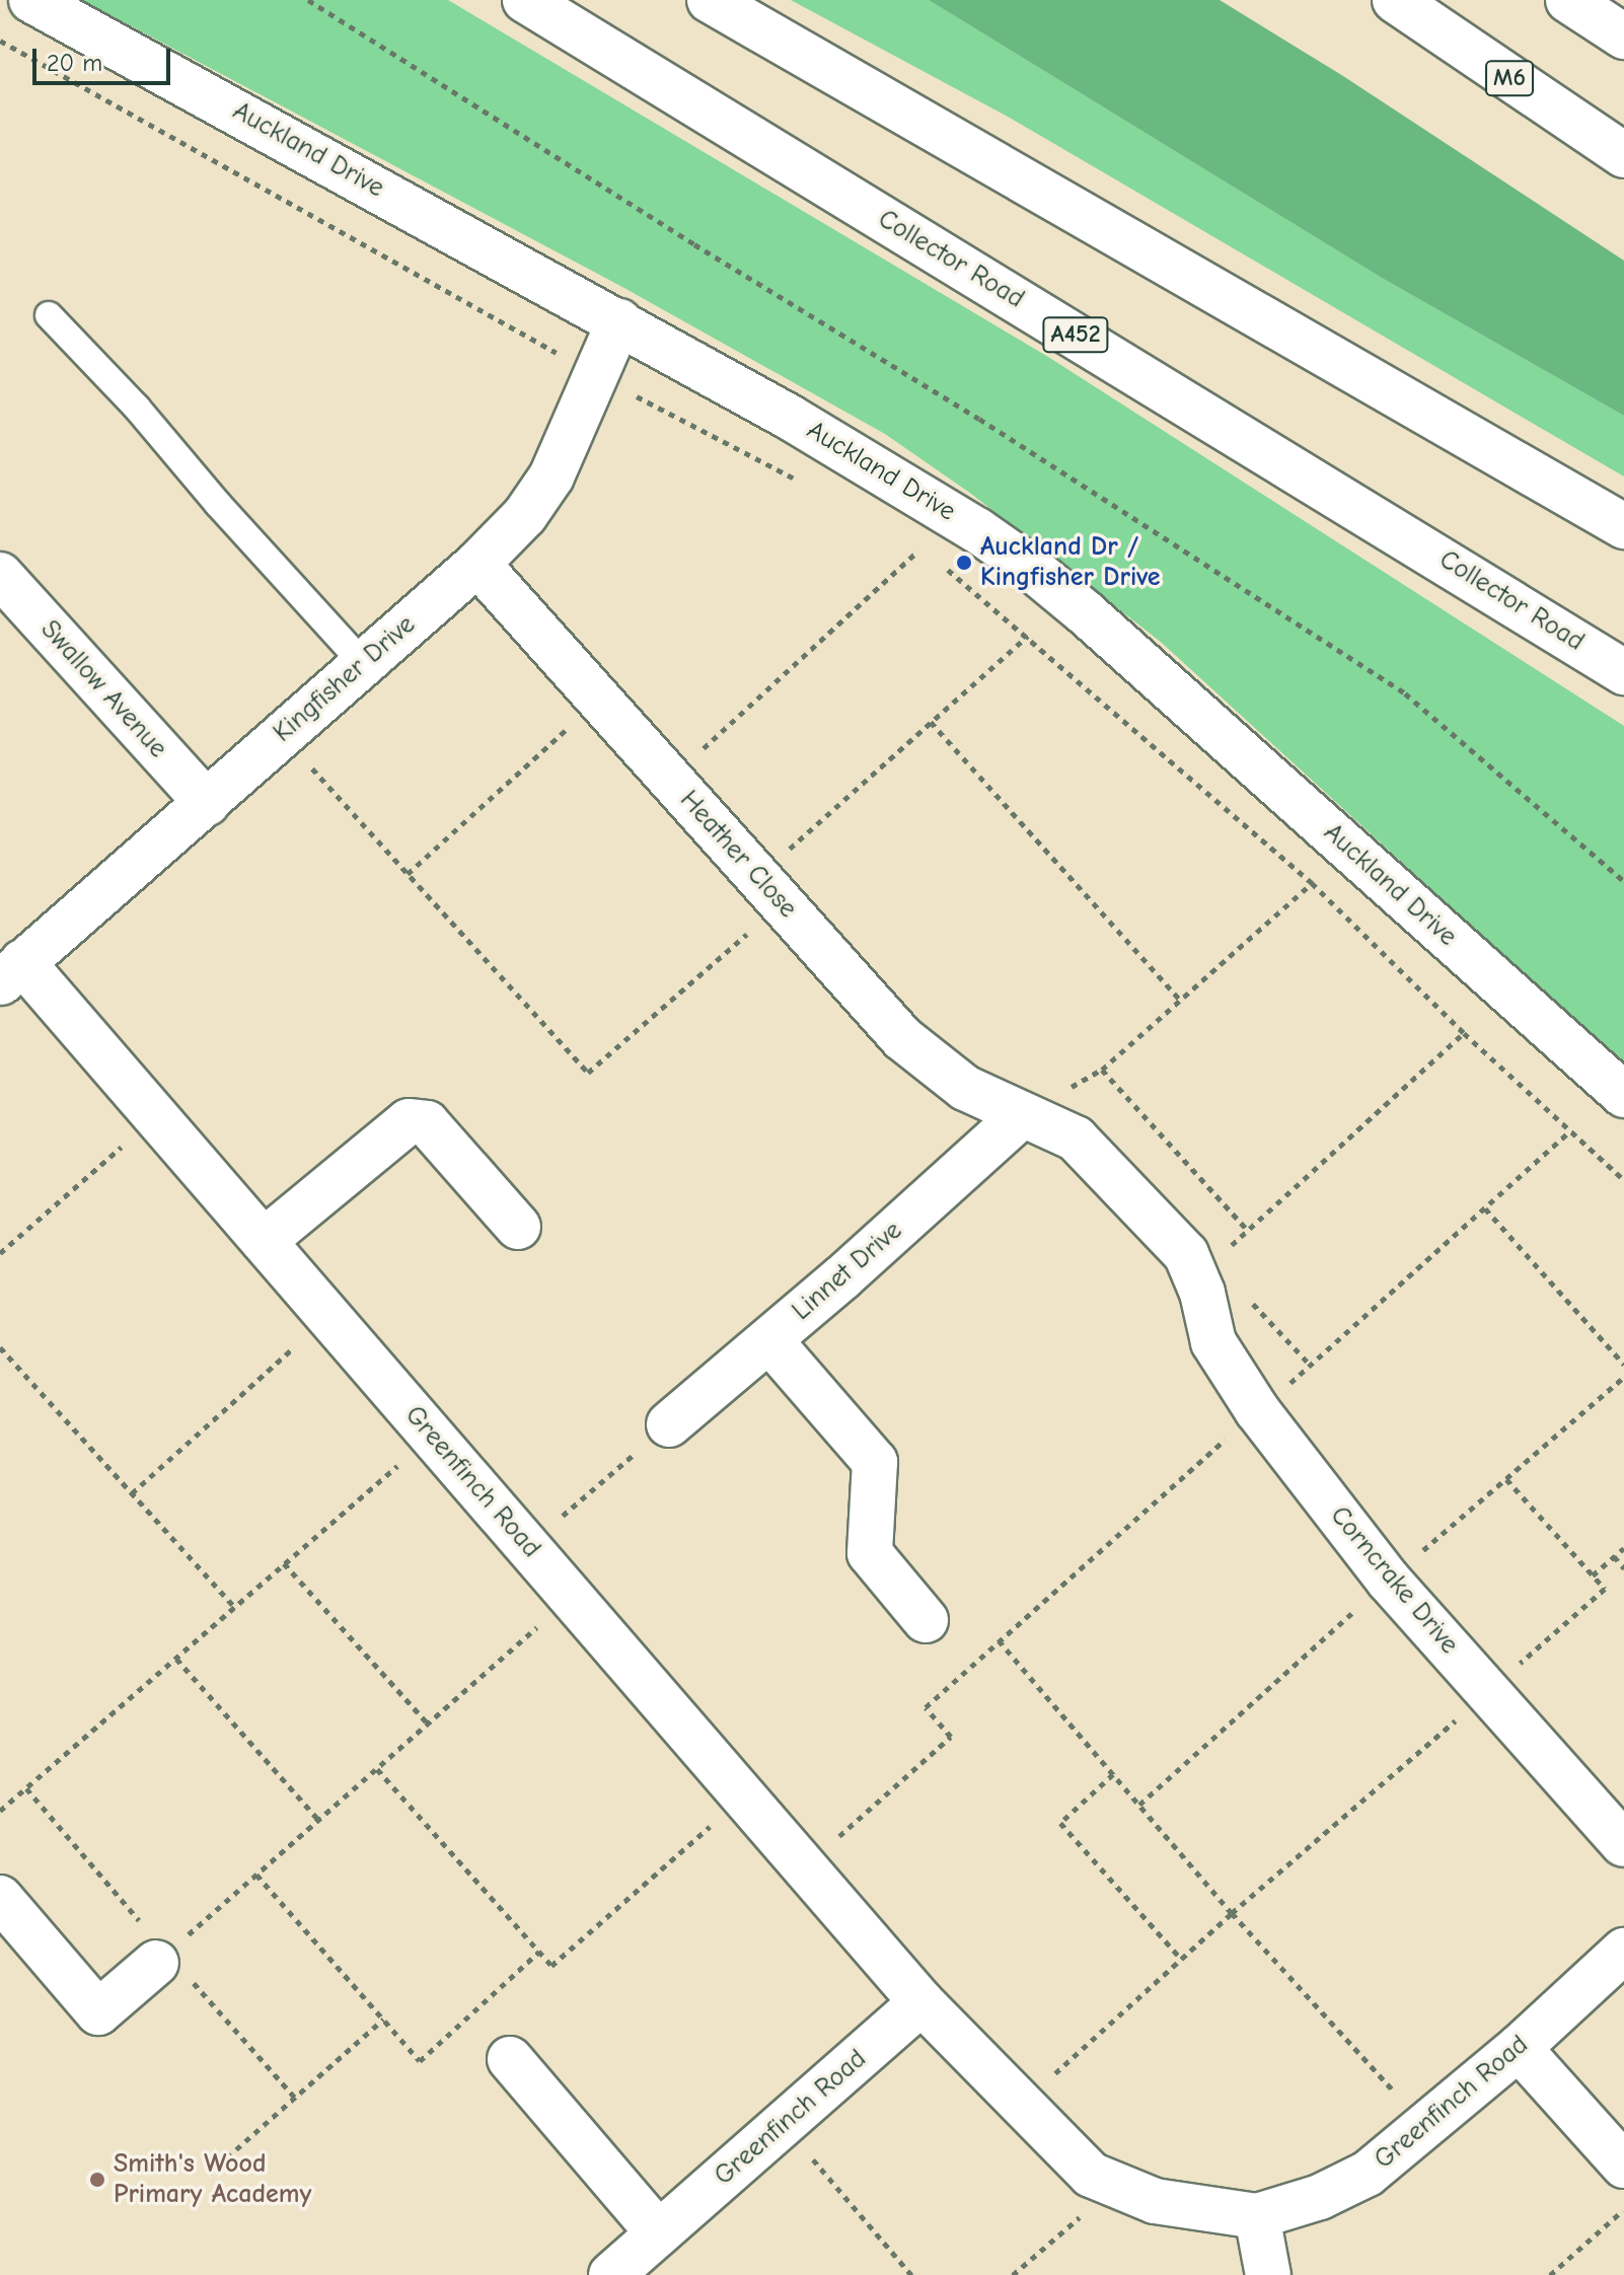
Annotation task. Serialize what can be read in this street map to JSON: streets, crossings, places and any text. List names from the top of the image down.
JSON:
{
  "streets": {
    "main road": [
      "M6",
      "Auckland Drive",
      "Collector Road",
      "A452",
      "Kingfisher Drive",
      "Swallow Avenue",
      "Heather Close",
      "Linnet Drive",
      "Greenfinch Road",
      "Corncrake Drive"
    ]
  },
  "crossings": [
    ["Auckland Drive", "Kingfisher Drive"],
    ["Kingfisher Drive", "Swallow Avenue"],
    ["Kingfisher Drive", "Heather Close"],
    ["Kingfisher Drive", "Greenfinch Road"],
    ["Heather Close", "Linnet Drive"],
    ["Heather Close", "Corncrake Drive"]
  ],
  "places": ["Auckland Dr / Kingfisher Drive", "Smith's Wood Primary Academy"],
  "scale_bar": "20 m"
}
